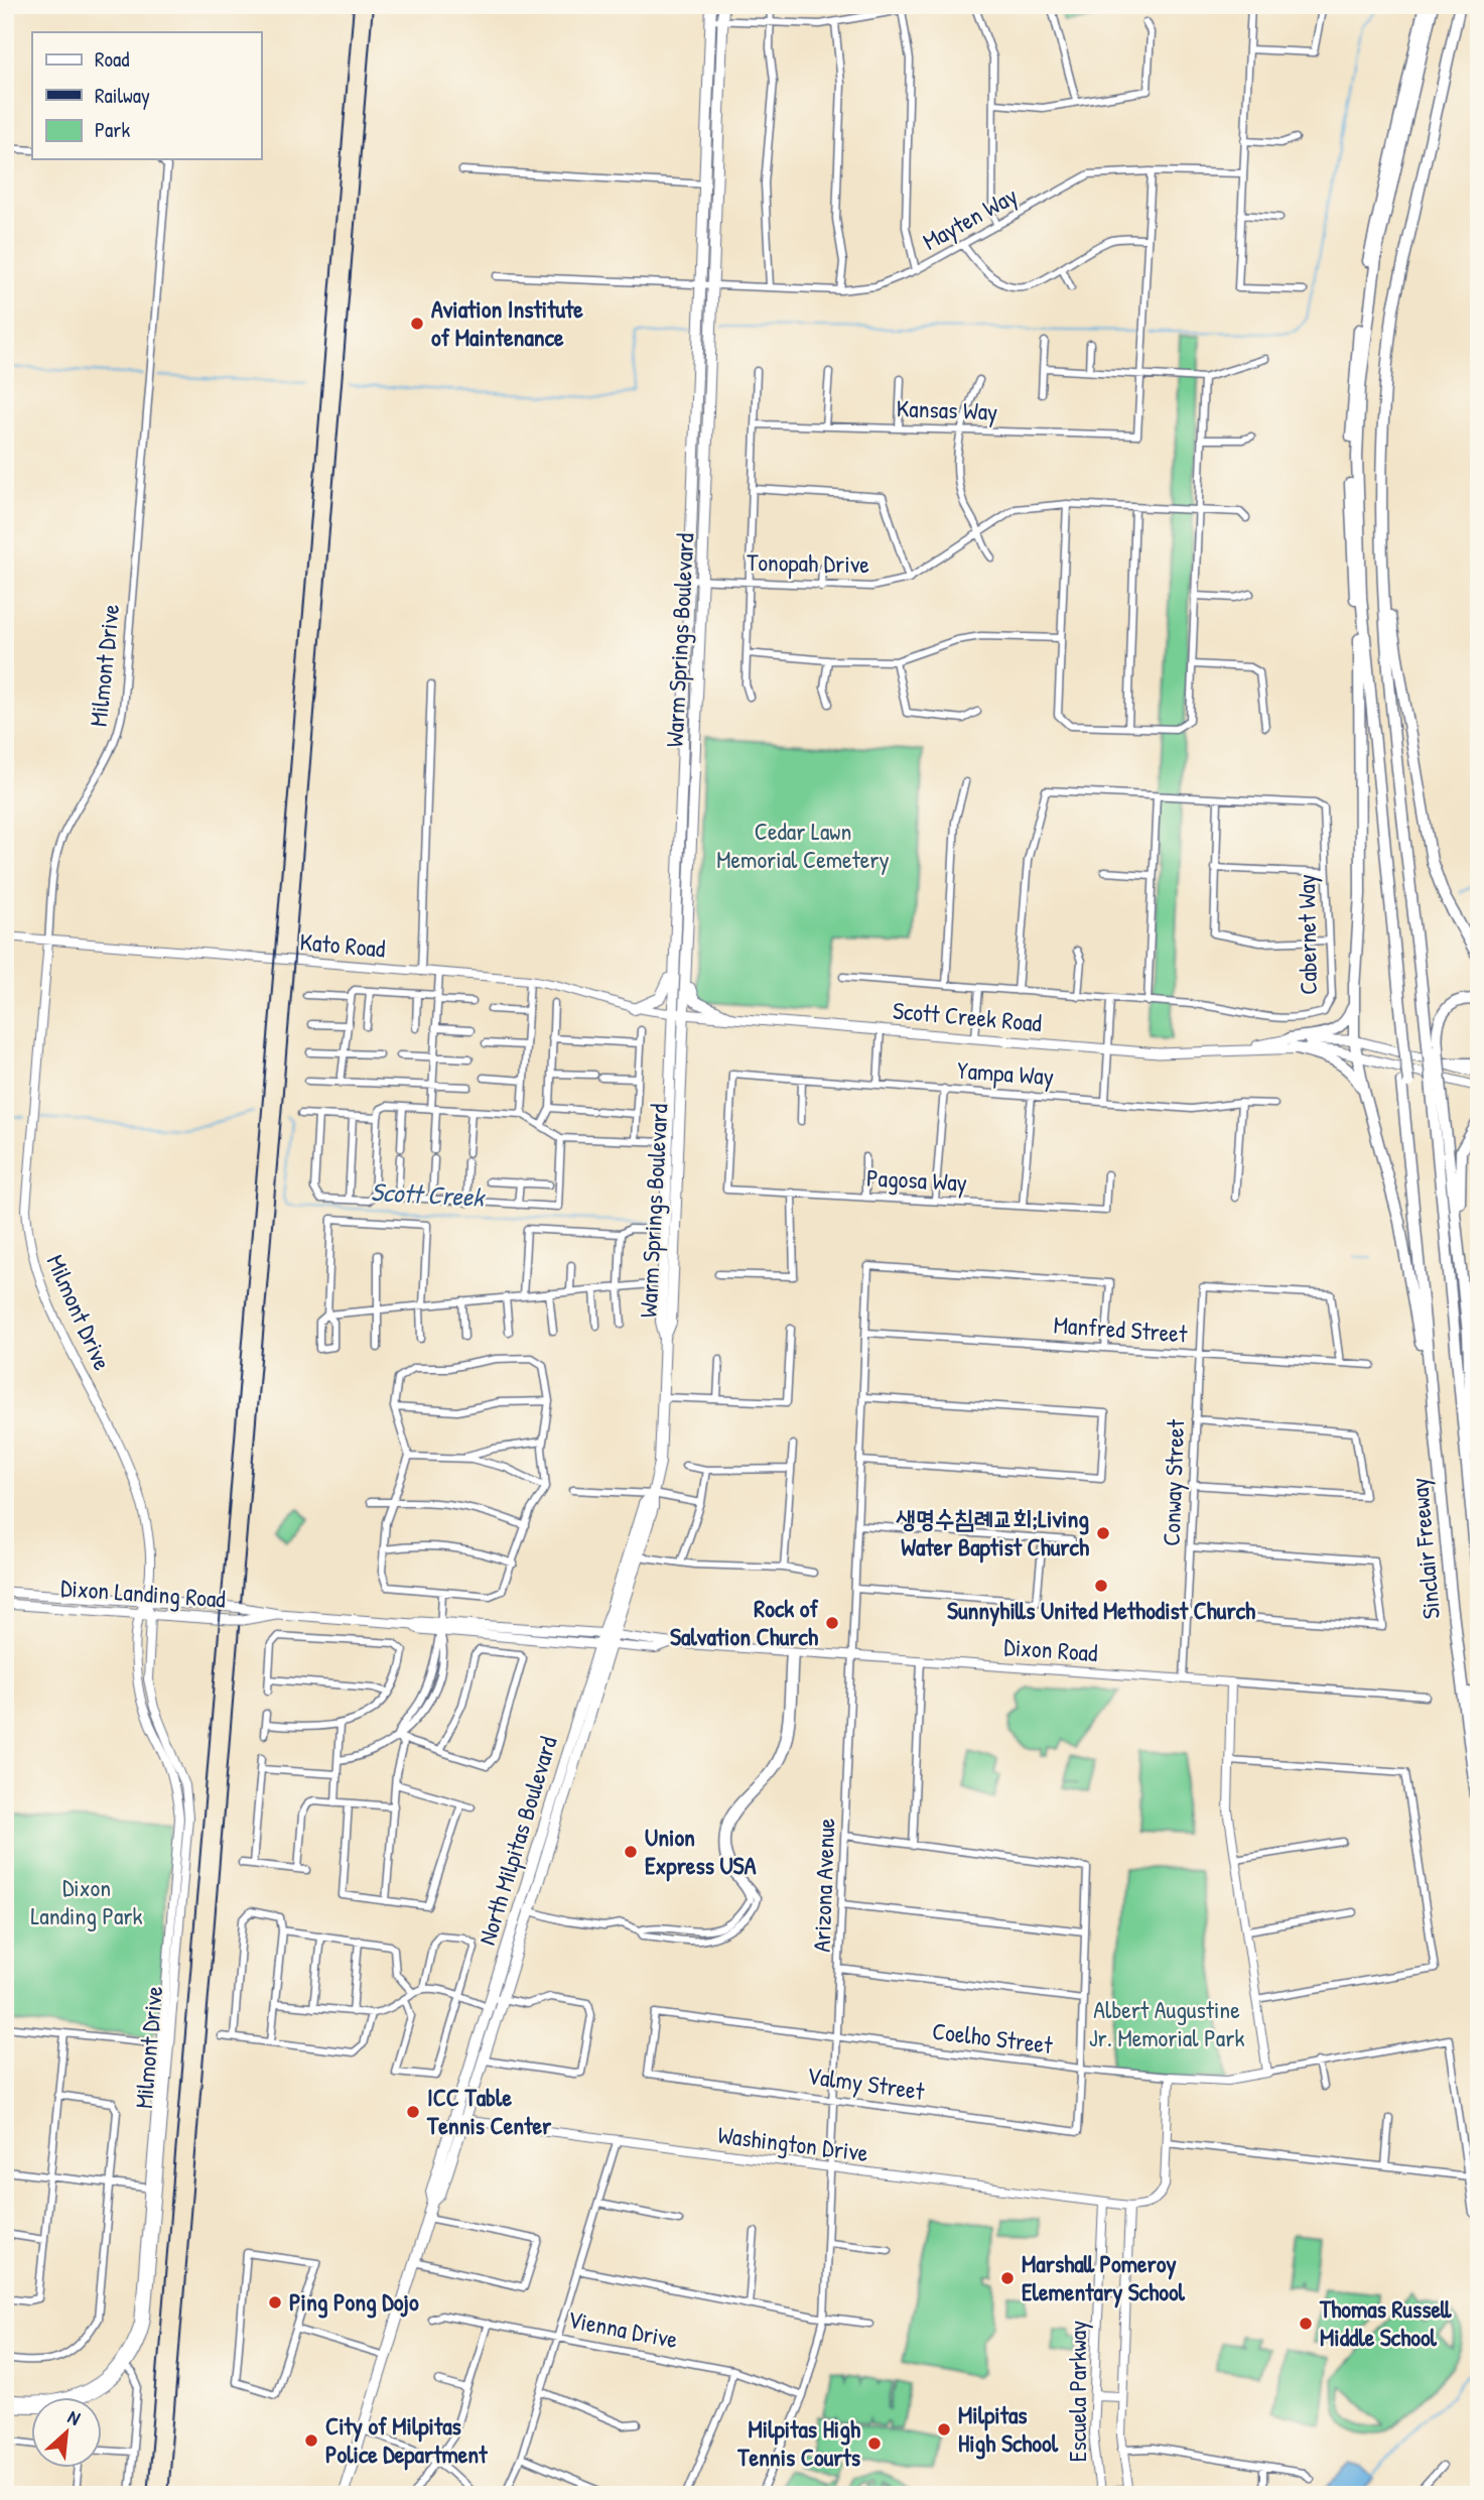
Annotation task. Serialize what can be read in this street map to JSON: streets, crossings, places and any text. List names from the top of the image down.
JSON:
{
  "streets": {
    "highway": ["Sinclair Freeway"],
    "main road": [
      "Warm Springs Boulevard",
      "Scott Creek Road",
      "Dixon Landing Road",
      "Dixon Road",
      "North Milpitas Boulevard"
    ],
    "street": [
      "Mayten Way",
      "Kansas Way",
      "Tonopah Drive",
      "Milmont Drive",
      "Cabernet Way",
      "Kato Road",
      "Yampa Way",
      "Pagosa Way",
      "Manfred Street",
      "Conway Street",
      "Arizona Avenue",
      "Coelho Street",
      "Valmy Street",
      "Washington Drive",
      "Vienna Drive",
      "Escuela Parkway"
    ]
  },
  "crossings": [
    ["Mayten Way", "Warm Springs Boulevard"],
    ["Tonopah Drive", "Warm Springs Boulevard"],
    ["Warm Springs Boulevard", "Kato Road"],
    ["Warm Springs Boulevard", "Scott Creek Road"],
    ["Warm Springs Boulevard", "North Milpitas Boulevard"],
    ["Milmont Drive", "Kato Road"],
    ["Milmont Drive", "Dixon Landing Road"],
    ["Kato Road", "Scott Creek Road"],
    ["Yampa Way", "Pagosa Way"],
    ["Manfred Street", "Conway Street"],
    ["Manfred Street", "Arizona Avenue"],
    ["Conway Street", "Dixon Road"],
    ["Dixon Landing Road", "Dixon Road"],
    ["Dixon Landing Road", "North Milpitas Boulevard"],
    ["Dixon Road", "North Milpitas Boulevard"],
    ["Dixon Road", "Arizona Avenue"],
    ["North Milpitas Boulevard", "Washington Drive"],
    ["Arizona Avenue", "Coelho Street"],
    ["Arizona Avenue", "Valmy Street"],
    ["Arizona Avenue", "Washington Drive"],
    ["Arizona Avenue", "Vienna Drive"],
    ["Coelho Street", "Valmy Street"],
    ["Washington Drive", "Escuela Parkway"]
  ],
  "water": ["Scott Creek"],
  "parks": ["Cedar Lawn Memorial Cemetery", "Dixon Landing Park", "Albert Augustine Jr. Memorial Park"],
  "places": [
    "Aviation Institute of Maintenance",
    "생명수침례교회;Living Water Baptist Church",
    "Sunnyhills United Methodist Church",
    "Rock of Salvation Church",
    "Union Express USA",
    "ICC Table Tennis Center",
    "Marshall Pomeroy Elementary School",
    "Ping Pong Dojo",
    "Thomas Russell Middle School",
    "Milpitas High School",
    "City of Milpitas Police Department",
    "Milpitas High Tennis Courts"
  ],
  "legend": ["Road", "Railway", "Park"],
  "north": "top right"
}
